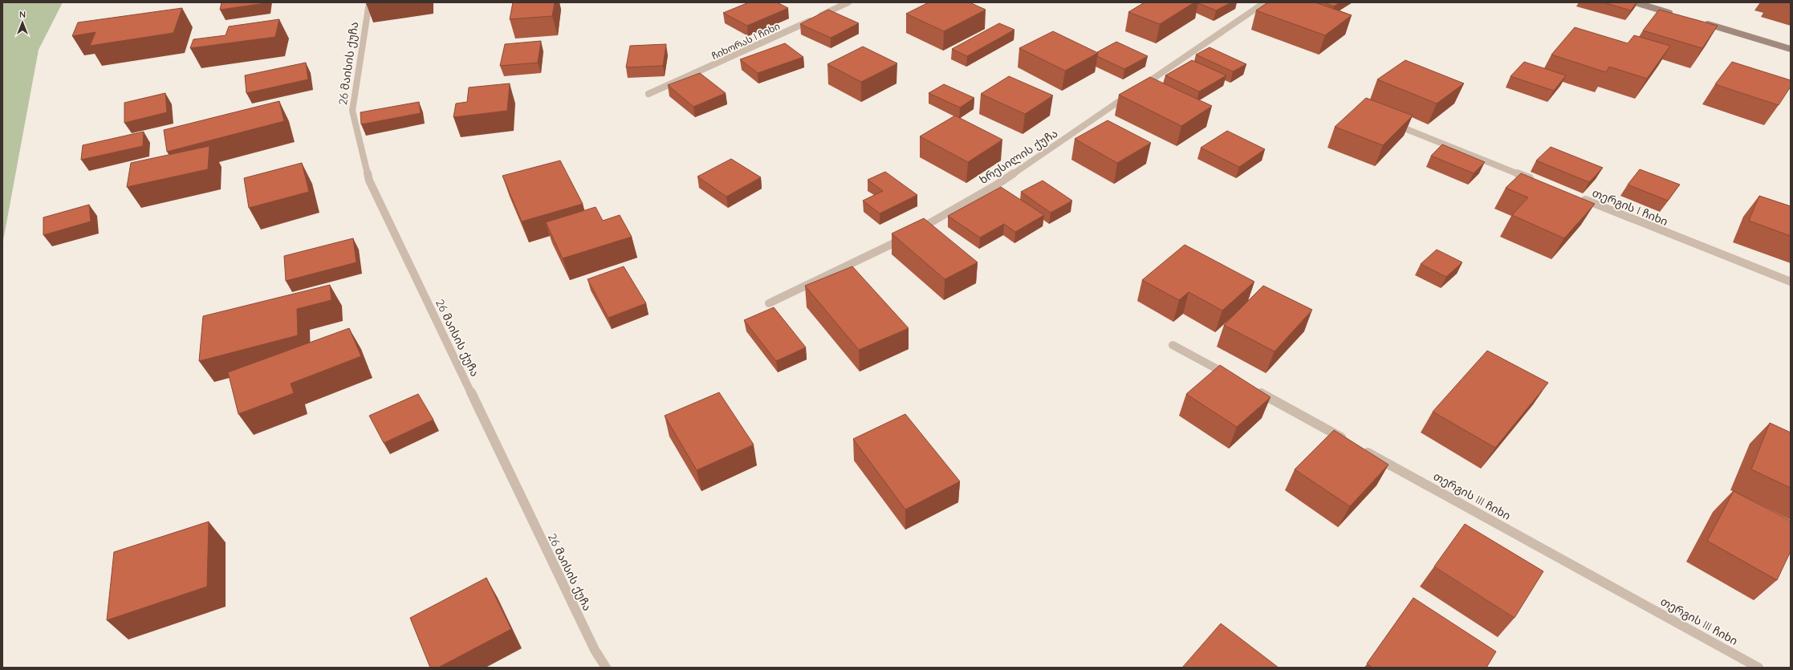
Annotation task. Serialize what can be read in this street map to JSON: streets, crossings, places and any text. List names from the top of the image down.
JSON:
{
  "streets": {
    "street": [
      "ჩიხორას I ჩიხი",
      "26 მაისის ქუჩა",
      "ხრესილის ქუჩა",
      "თერგის I ჩიხი",
      "თერგის III ჩიხი"
    ]
  },
  "north": "top"
}
